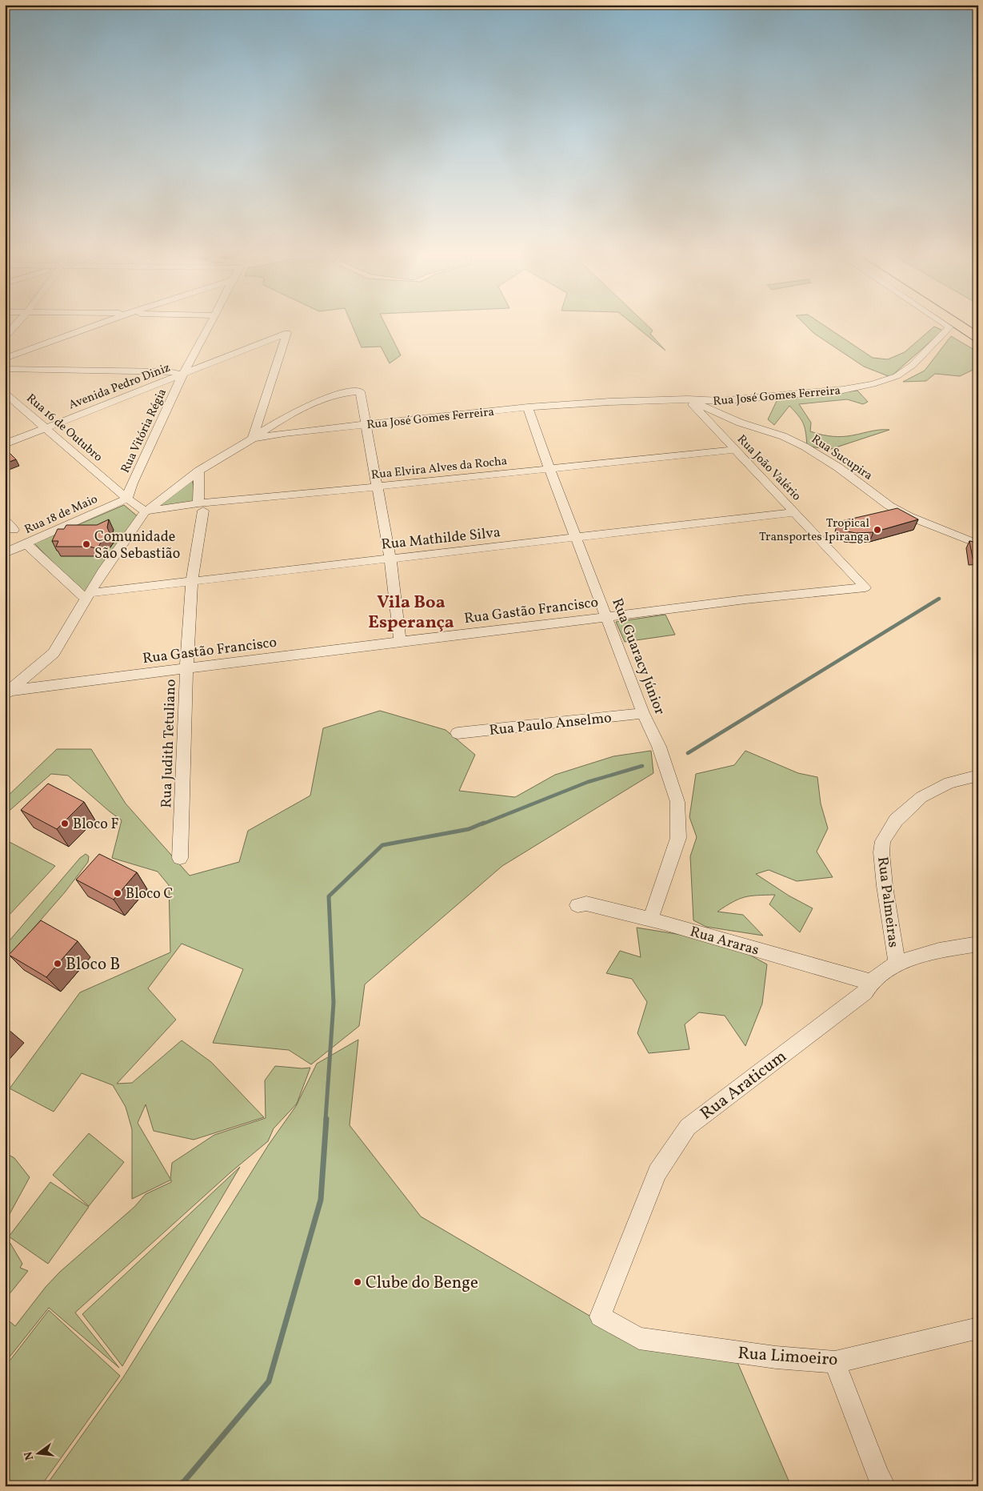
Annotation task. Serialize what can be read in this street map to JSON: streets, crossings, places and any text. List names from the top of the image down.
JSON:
{
  "streets": {
    "street": [
      "Avenida Pedro Diniz",
      "Rua José Gomes Ferreira",
      "Rua 16 de Outubro",
      "Rua Vitória Régia",
      "Rua Sucupira",
      "Rua Elvira Alves da Rocha",
      "Rua João Valério",
      "Rua 18 de Maio",
      "Rua Mathilde Silva",
      "Rua Gastão Francisco",
      "Rua Guaracy Júnior",
      "Rua Paulo Anselmo",
      "Rua Judith Tetuliano",
      "Rua Palmeiras",
      "Rua Araras",
      "Rua Araticum",
      "Rua Limoeiro"
    ]
  },
  "crossings": [
    ["Avenida Pedro Diniz", "Rua José Gomes Ferreira"],
    ["Avenida Pedro Diniz", "Rua 16 de Outubro"],
    ["Avenida Pedro Diniz", "Rua Vitória Régia"],
    ["Rua José Gomes Ferreira", "Rua 16 de Outubro"],
    ["Rua José Gomes Ferreira", "Rua Sucupira"],
    ["Rua José Gomes Ferreira", "Rua Elvira Alves da Rocha"],
    ["Rua José Gomes Ferreira", "Rua João Valério"],
    ["Rua José Gomes Ferreira", "Rua Mathilde Silva"],
    ["Rua José Gomes Ferreira", "Rua Gastão Francisco"],
    ["Rua José Gomes Ferreira", "Rua Guaracy Júnior"],
    ["Rua José Gomes Ferreira", "Rua Judith Tetuliano"],
    ["Rua 16 de Outubro", "Rua Vitória Régia"],
    ["Rua 16 de Outubro", "Rua Elvira Alves da Rocha"],
    ["Rua 16 de Outubro", "Rua 18 de Maio"],
    ["Rua Vitória Régia", "Rua 18 de Maio"],
    ["Rua Sucupira", "Rua João Valério"],
    ["Rua Elvira Alves da Rocha", "Rua João Valério"],
    ["Rua Elvira Alves da Rocha", "Rua Guaracy Júnior"],
    ["Rua Elvira Alves da Rocha", "Rua Judith Tetuliano"],
    ["Rua João Valério", "Rua Mathilde Silva"],
    ["Rua João Valério", "Rua Gastão Francisco"],
    ["Rua Mathilde Silva", "Rua Guaracy Júnior"],
    ["Rua Mathilde Silva", "Rua Judith Tetuliano"],
    ["Rua Gastão Francisco", "Rua Guaracy Júnior"],
    ["Rua Gastão Francisco", "Rua Judith Tetuliano"],
    ["Rua Guaracy Júnior", "Rua Paulo Anselmo"],
    ["Rua Guaracy Júnior", "Rua Araras"],
    ["Rua Palmeiras", "Rua Araticum"],
    ["Rua Araras", "Rua Araticum"],
    ["Rua Araticum", "Rua Limoeiro"]
  ],
  "districts": ["Vila Boa Esperança"],
  "places": [
    "Tropical Transportes Ipiranga",
    "Comunidade São Sebastião",
    "Bloco F",
    "Bloco C",
    "Bloco B",
    "Clube do Benge"
  ],
  "north": "left"
}
